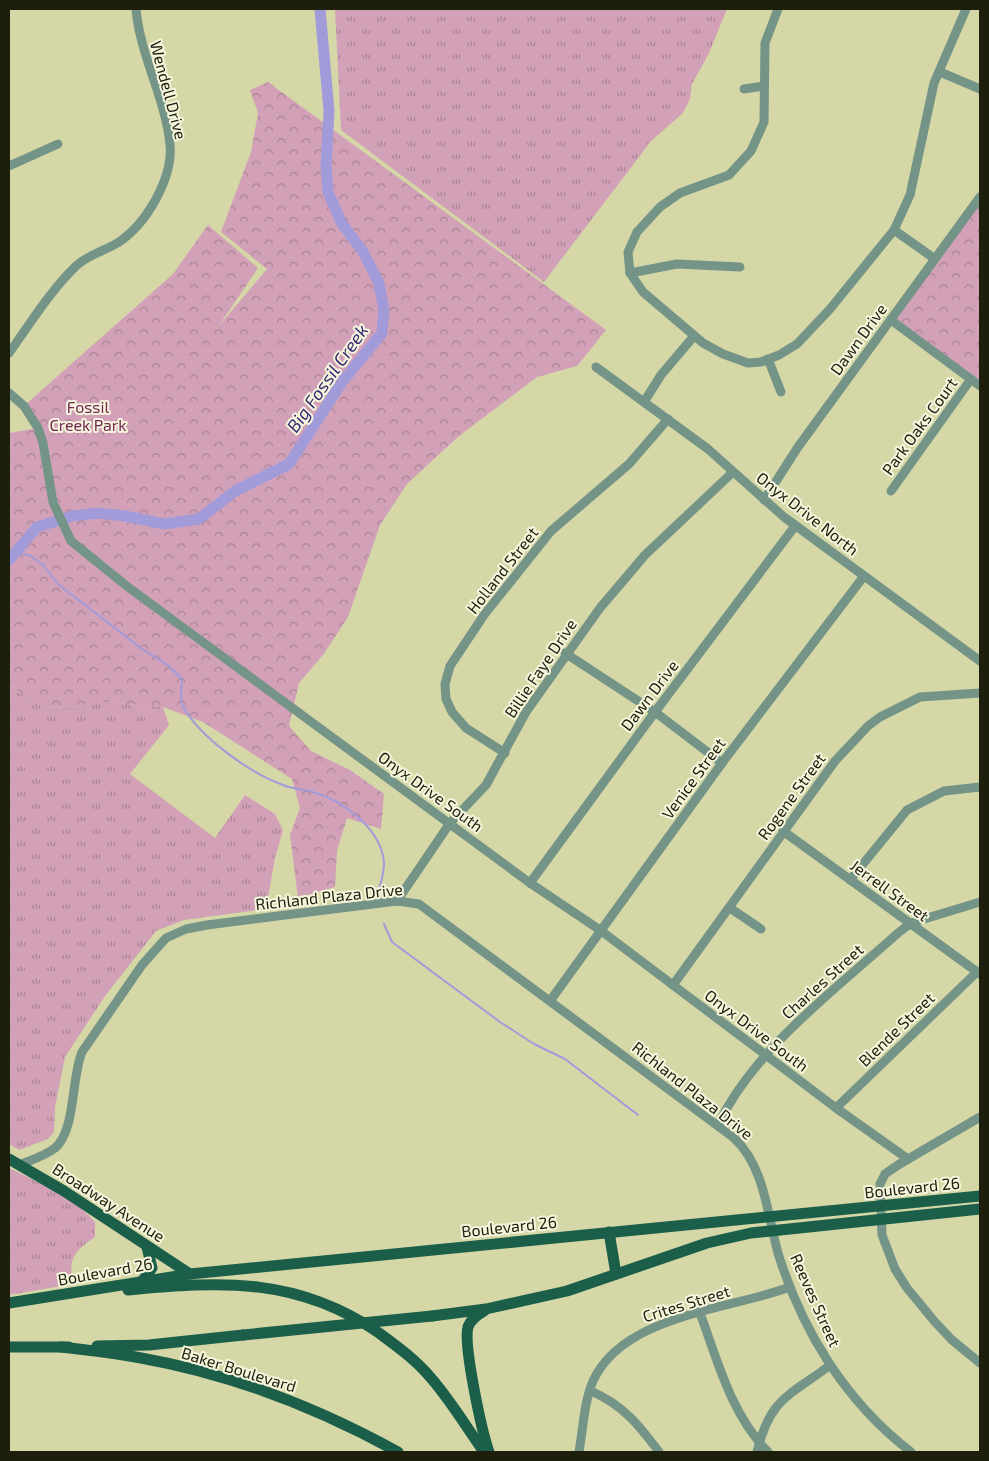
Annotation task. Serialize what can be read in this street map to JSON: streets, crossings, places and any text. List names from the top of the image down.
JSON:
{
  "streets": {
    "main road": ["Boulevard 26", "Broadway Avenue", "Baker Boulevard"],
    "street": [
      "Wendell Drive",
      "Dawn Drive",
      "Park Oaks Court",
      "Onyx Drive North",
      "Holland Street",
      "Billie Faye Drive",
      "Venice Street",
      "Onyx Drive South",
      "Rogene Street",
      "Jerrell Street",
      "Richland Plaza Drive",
      "Charles Street",
      "Blende Street",
      "Reeves Street",
      "Crites Street"
    ]
  },
  "crossings": [
    ["Dawn Drive", "Onyx Drive North"],
    ["Dawn Drive", "Onyx Drive South"],
    ["Onyx Drive North", "Holland Street"],
    ["Onyx Drive North", "Billie Faye Drive"],
    ["Onyx Drive North", "Venice Street"],
    ["Holland Street", "Billie Faye Drive"],
    ["Billie Faye Drive", "Onyx Drive South"],
    ["Billie Faye Drive", "Richland Plaza Drive"],
    ["Venice Street", "Onyx Drive South"],
    ["Venice Street", "Richland Plaza Drive"],
    ["Onyx Drive South", "Rogene Street"],
    ["Onyx Drive South", "Charles Street"],
    ["Onyx Drive South", "Blende Street"],
    ["Rogene Street", "Jerrell Street"],
    ["Jerrell Street", "Charles Street"],
    ["Jerrell Street", "Blende Street"],
    ["Richland Plaza Drive", "Charles Street"],
    ["Richland Plaza Drive", "Boulevard 26"],
    ["Richland Plaza Drive", "Broadway Avenue"],
    ["Richland Plaza Drive", "Reeves Street"],
    ["Boulevard 26", "Broadway Avenue"],
    ["Boulevard 26", "Reeves Street"],
    ["Boulevard 26", "Baker Boulevard"],
    ["Reeves Street", "Crites Street"]
  ],
  "water": ["Big Fossil Creek"],
  "parks": ["Fossil Creek Park"]
}
